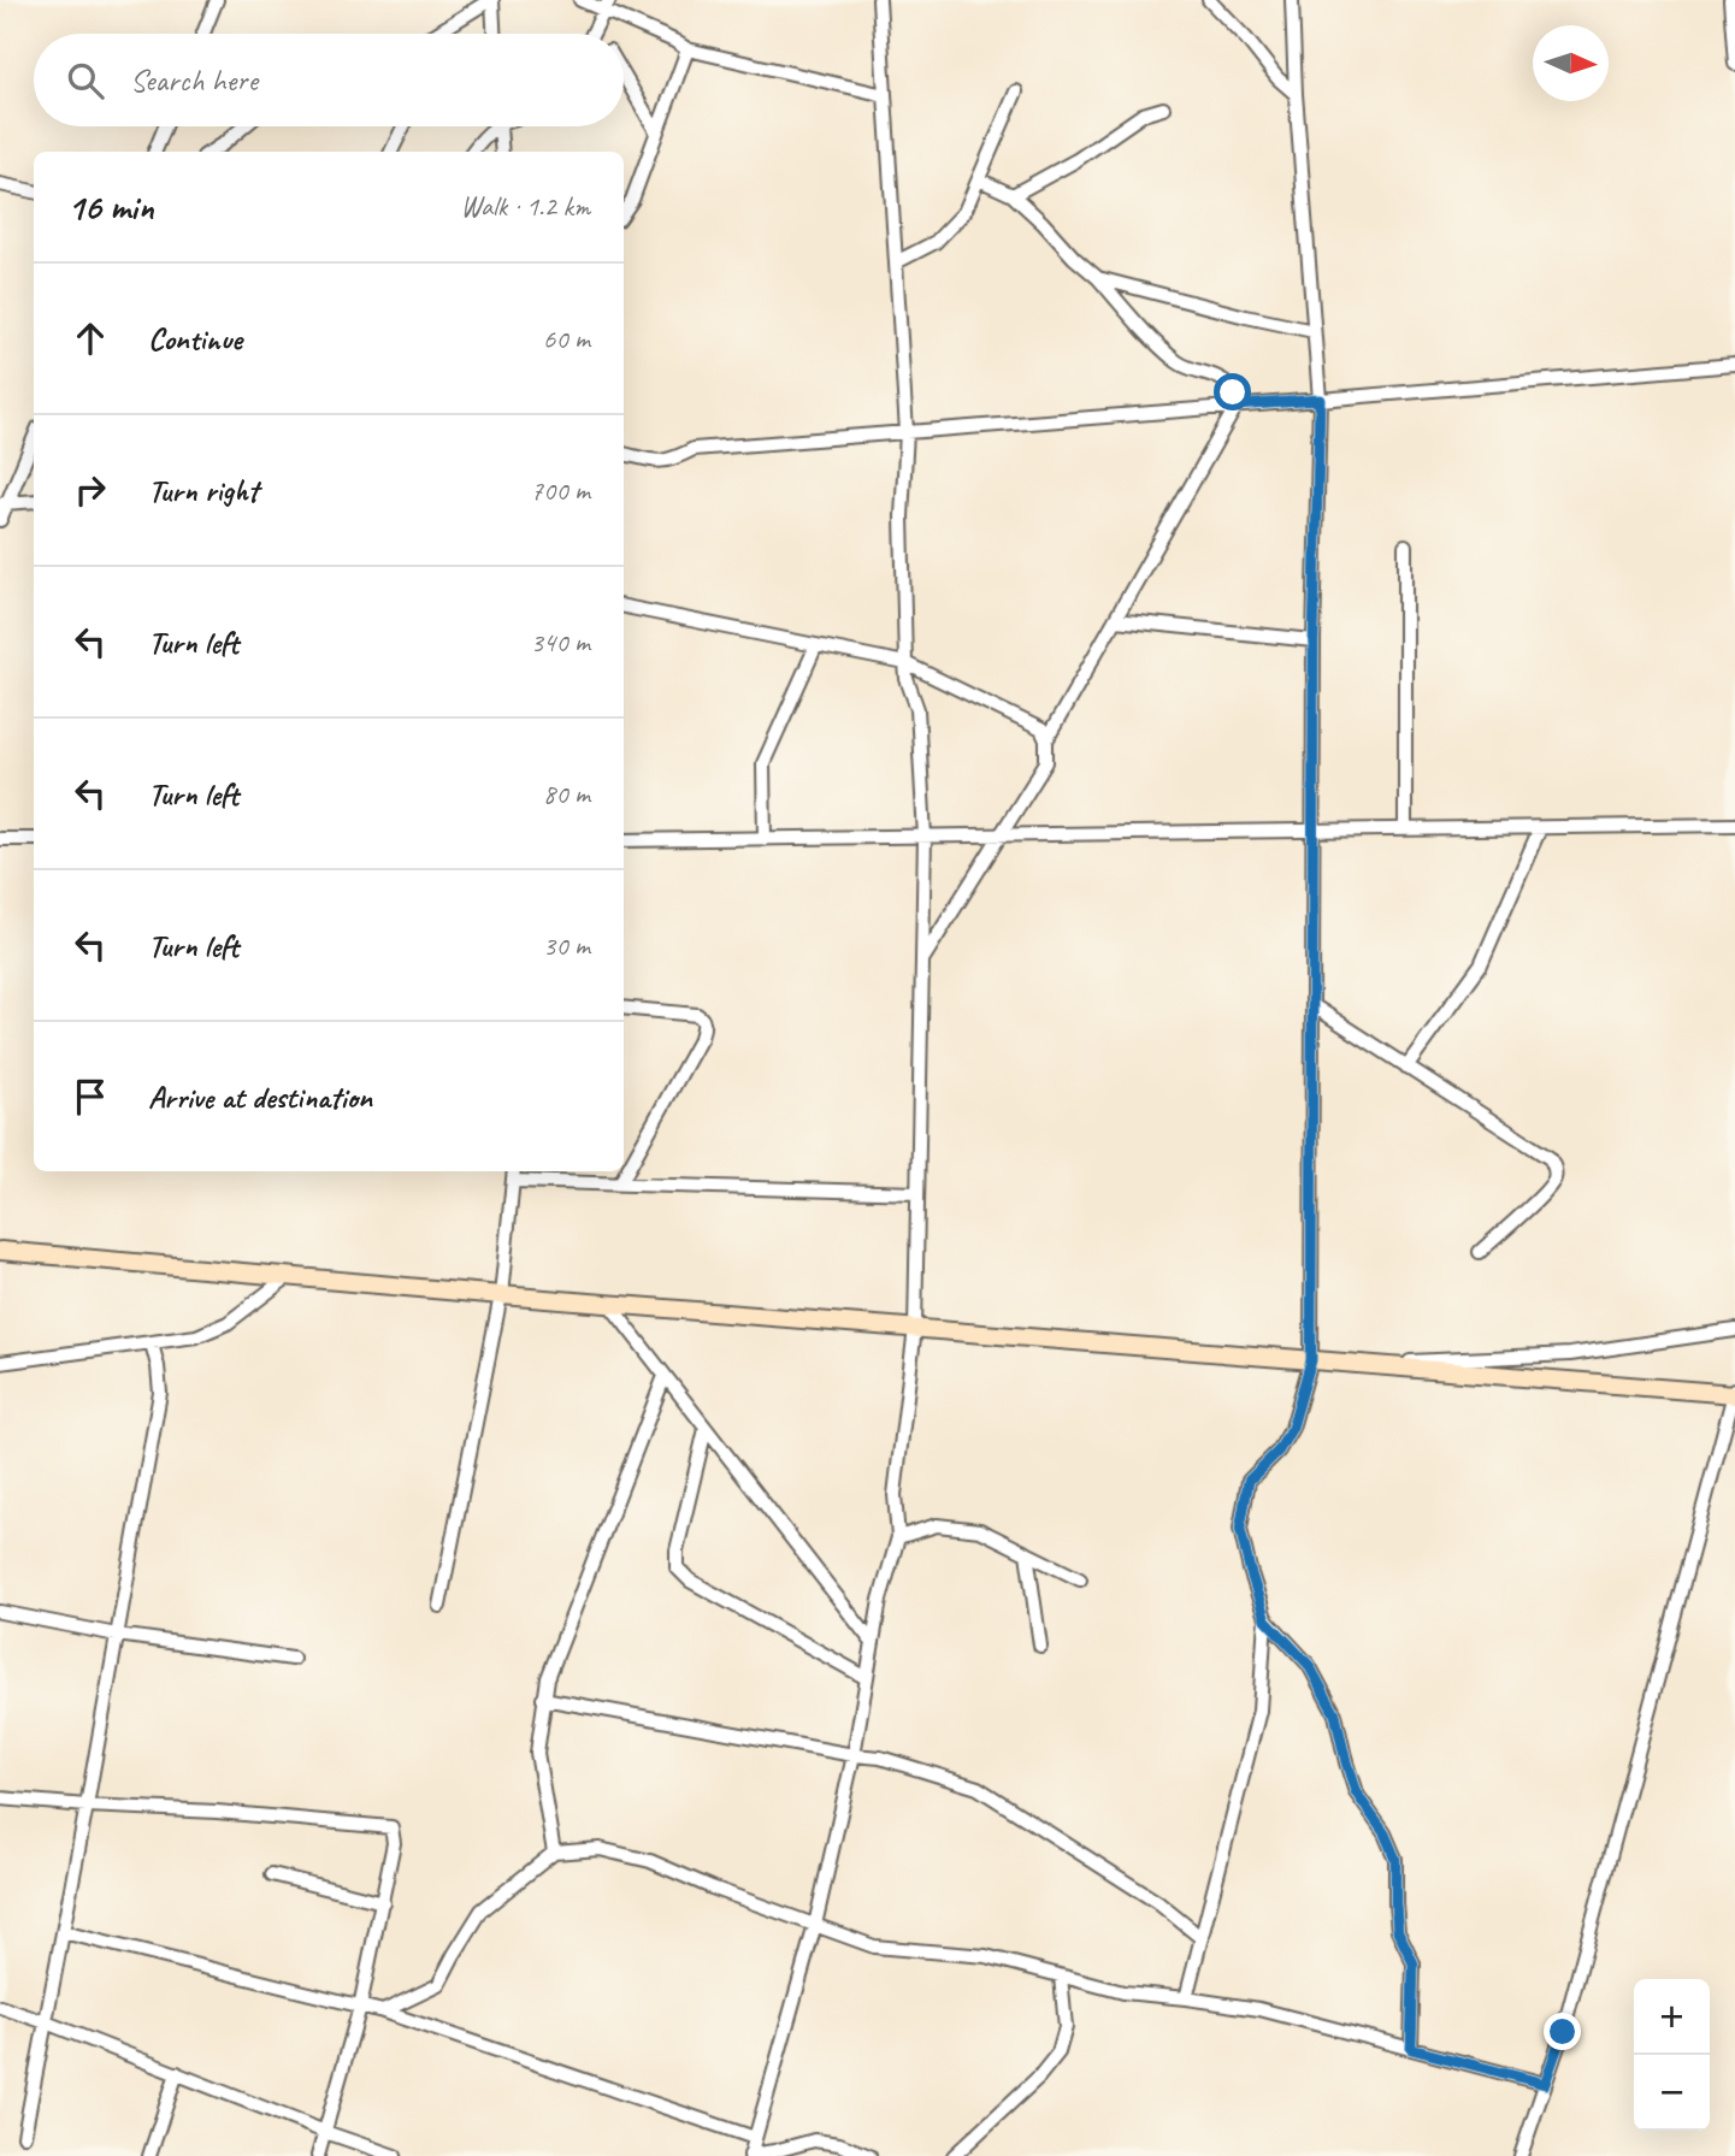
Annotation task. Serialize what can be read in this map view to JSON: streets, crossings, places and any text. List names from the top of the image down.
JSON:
{
  "north": "right",
  "page": {
    "search": "Search here",
    "heading": ["16 min", "Walk · 1.2 km"],
    "list": [
      ["Continue", "60 m"],
      ["Turn right", "700 m"],
      ["Turn left", "340 m"],
      ["Turn left", "80 m"],
      ["Turn left", "30 m"],
      "Arrive at destination"
    ],
    "map_buttons": ["+", "−"]
  }
}
